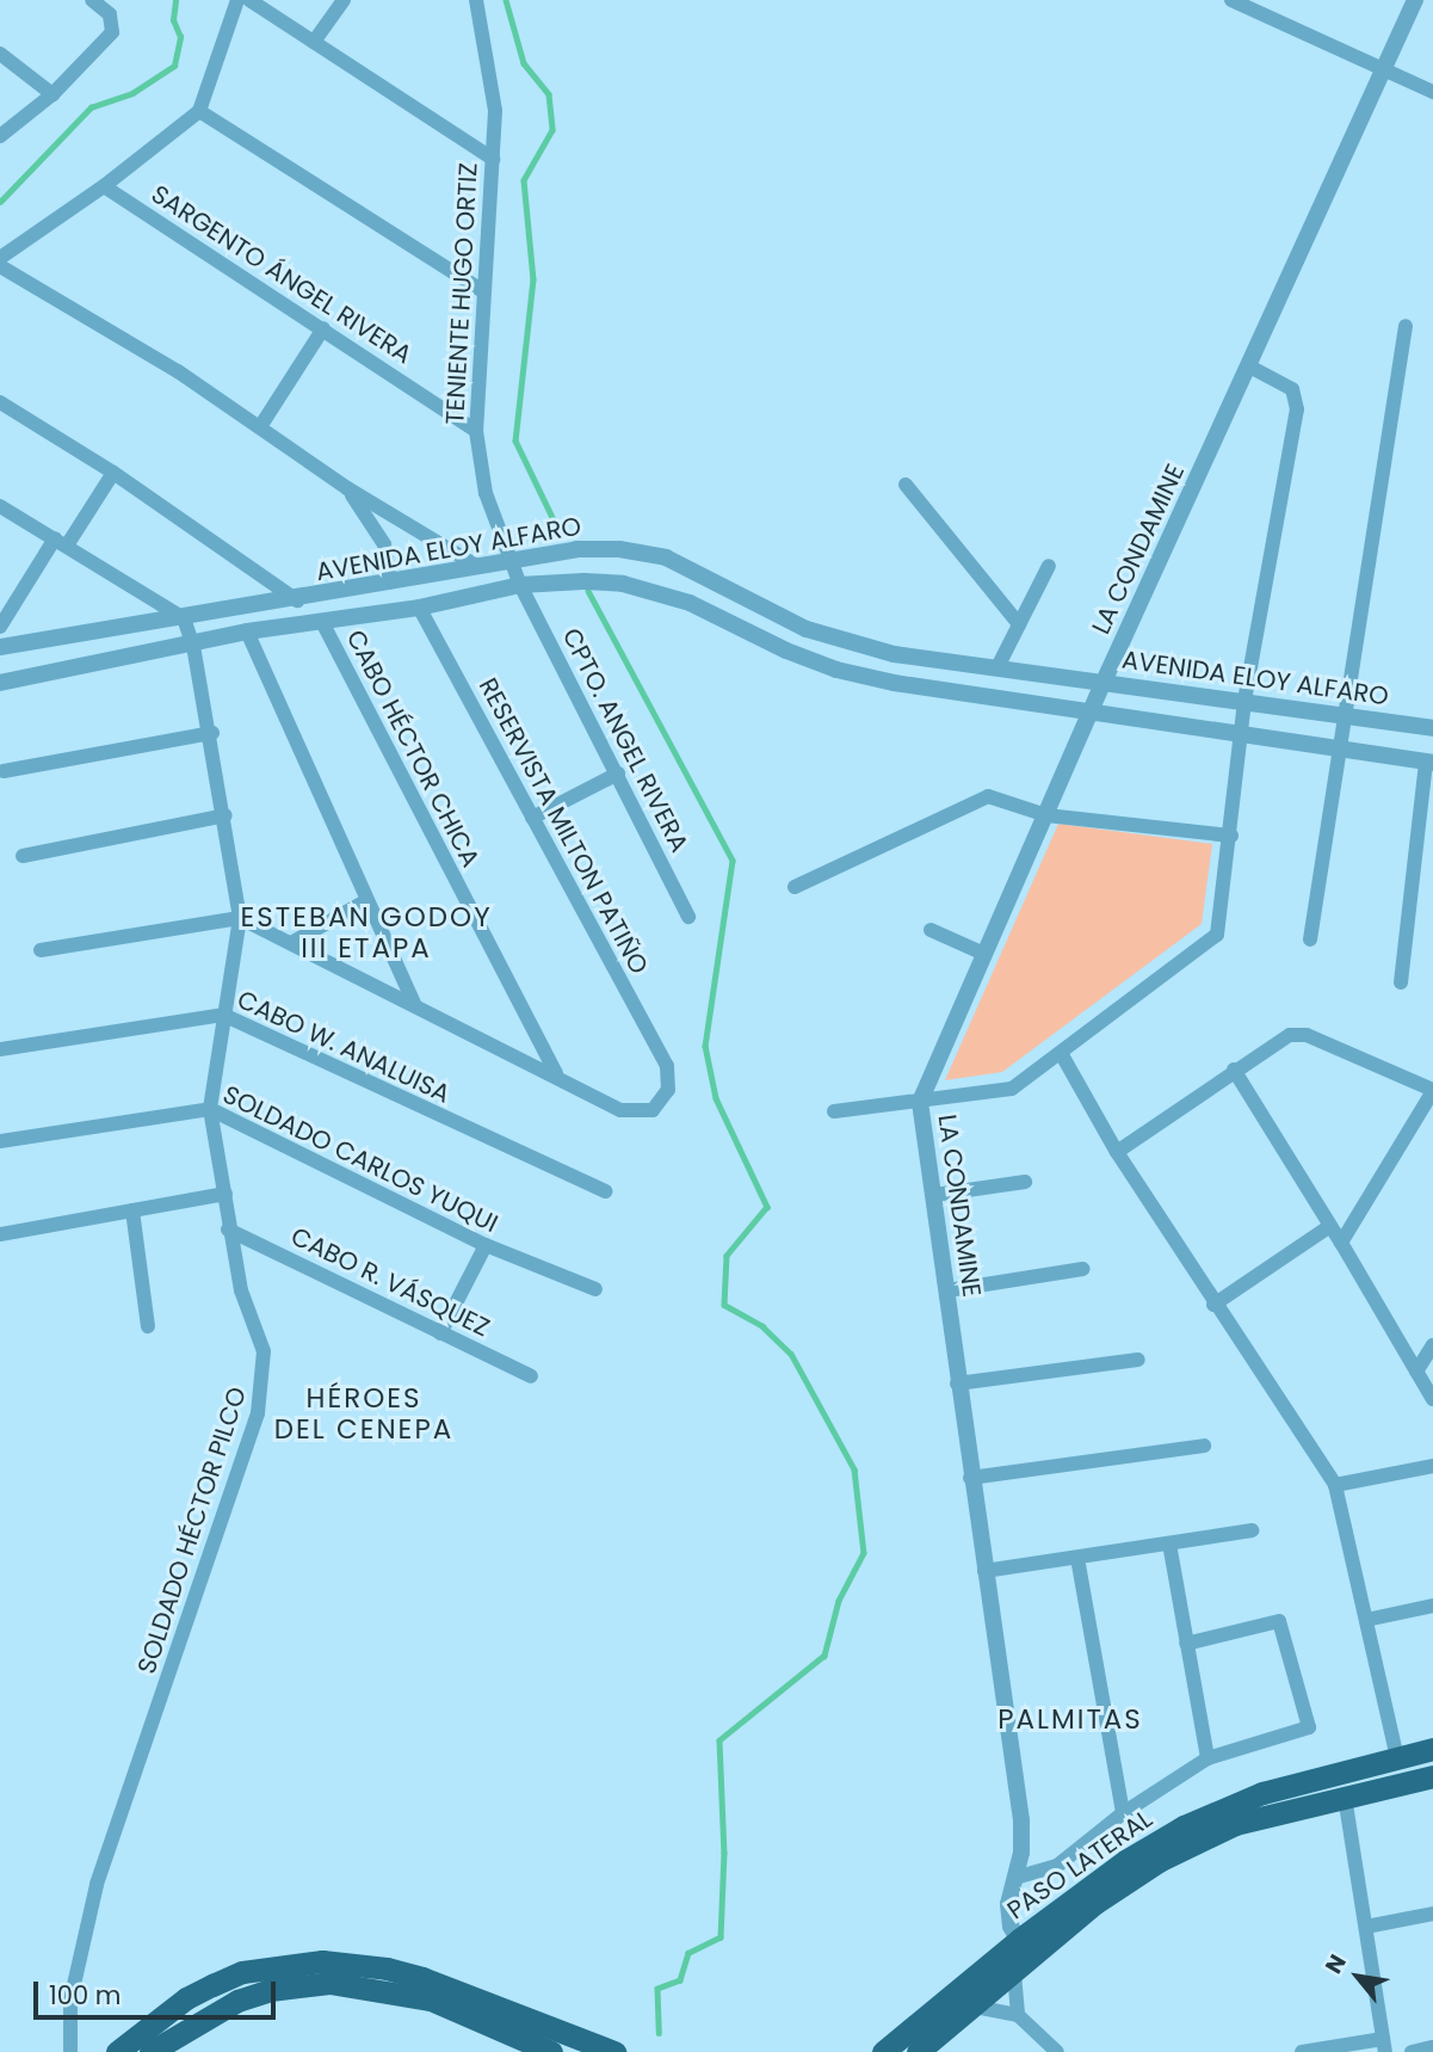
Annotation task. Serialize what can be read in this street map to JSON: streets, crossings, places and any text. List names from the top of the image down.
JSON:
{
  "streets": {
    "highway": ["PASO LATERAL"],
    "street": [
      "SARGENTO ÁNGEL RIVERA",
      "TENIENTE HUGO ORTIZ",
      "AVENIDA ELOY ALFARO",
      "LA CONDAMINE",
      "CPTO. ANGEL RIVERA",
      "CABO HÉCTOR CHICA",
      "RESERVISTA MILTON PATIÑO",
      "CABO W. ANALUISA",
      "SOLDADO CARLOS YUQUI",
      "CABO R. VÁSQUEZ",
      "SOLDADO HÉCTOR PILCO"
    ]
  },
  "crossings": [
    ["SARGENTO ÁNGEL RIVERA", "TENIENTE HUGO ORTIZ"],
    ["TENIENTE HUGO ORTIZ", "AVENIDA ELOY ALFARO"],
    ["TENIENTE HUGO ORTIZ", "CPTO. ANGEL RIVERA"],
    ["AVENIDA ELOY ALFARO", "LA CONDAMINE"],
    ["AVENIDA ELOY ALFARO", "CPTO. ANGEL RIVERA"],
    ["AVENIDA ELOY ALFARO", "CABO HÉCTOR CHICA"],
    ["AVENIDA ELOY ALFARO", "RESERVISTA MILTON PATIÑO"],
    ["AVENIDA ELOY ALFARO", "SOLDADO HÉCTOR PILCO"],
    ["LA CONDAMINE", "PASO LATERAL"],
    ["CABO HÉCTOR CHICA", "RESERVISTA MILTON PATIÑO"],
    ["CABO W. ANALUISA", "SOLDADO HÉCTOR PILCO"],
    ["SOLDADO CARLOS YUQUI", "SOLDADO HÉCTOR PILCO"],
    ["CABO R. VÁSQUEZ", "SOLDADO HÉCTOR PILCO"]
  ],
  "districts": ["ESTEBAN GODOY III ETAPA", "HÉROES DEL CENEPA", "PALMITAS"],
  "scale_bar": "100 m",
  "north": "top left"
}
